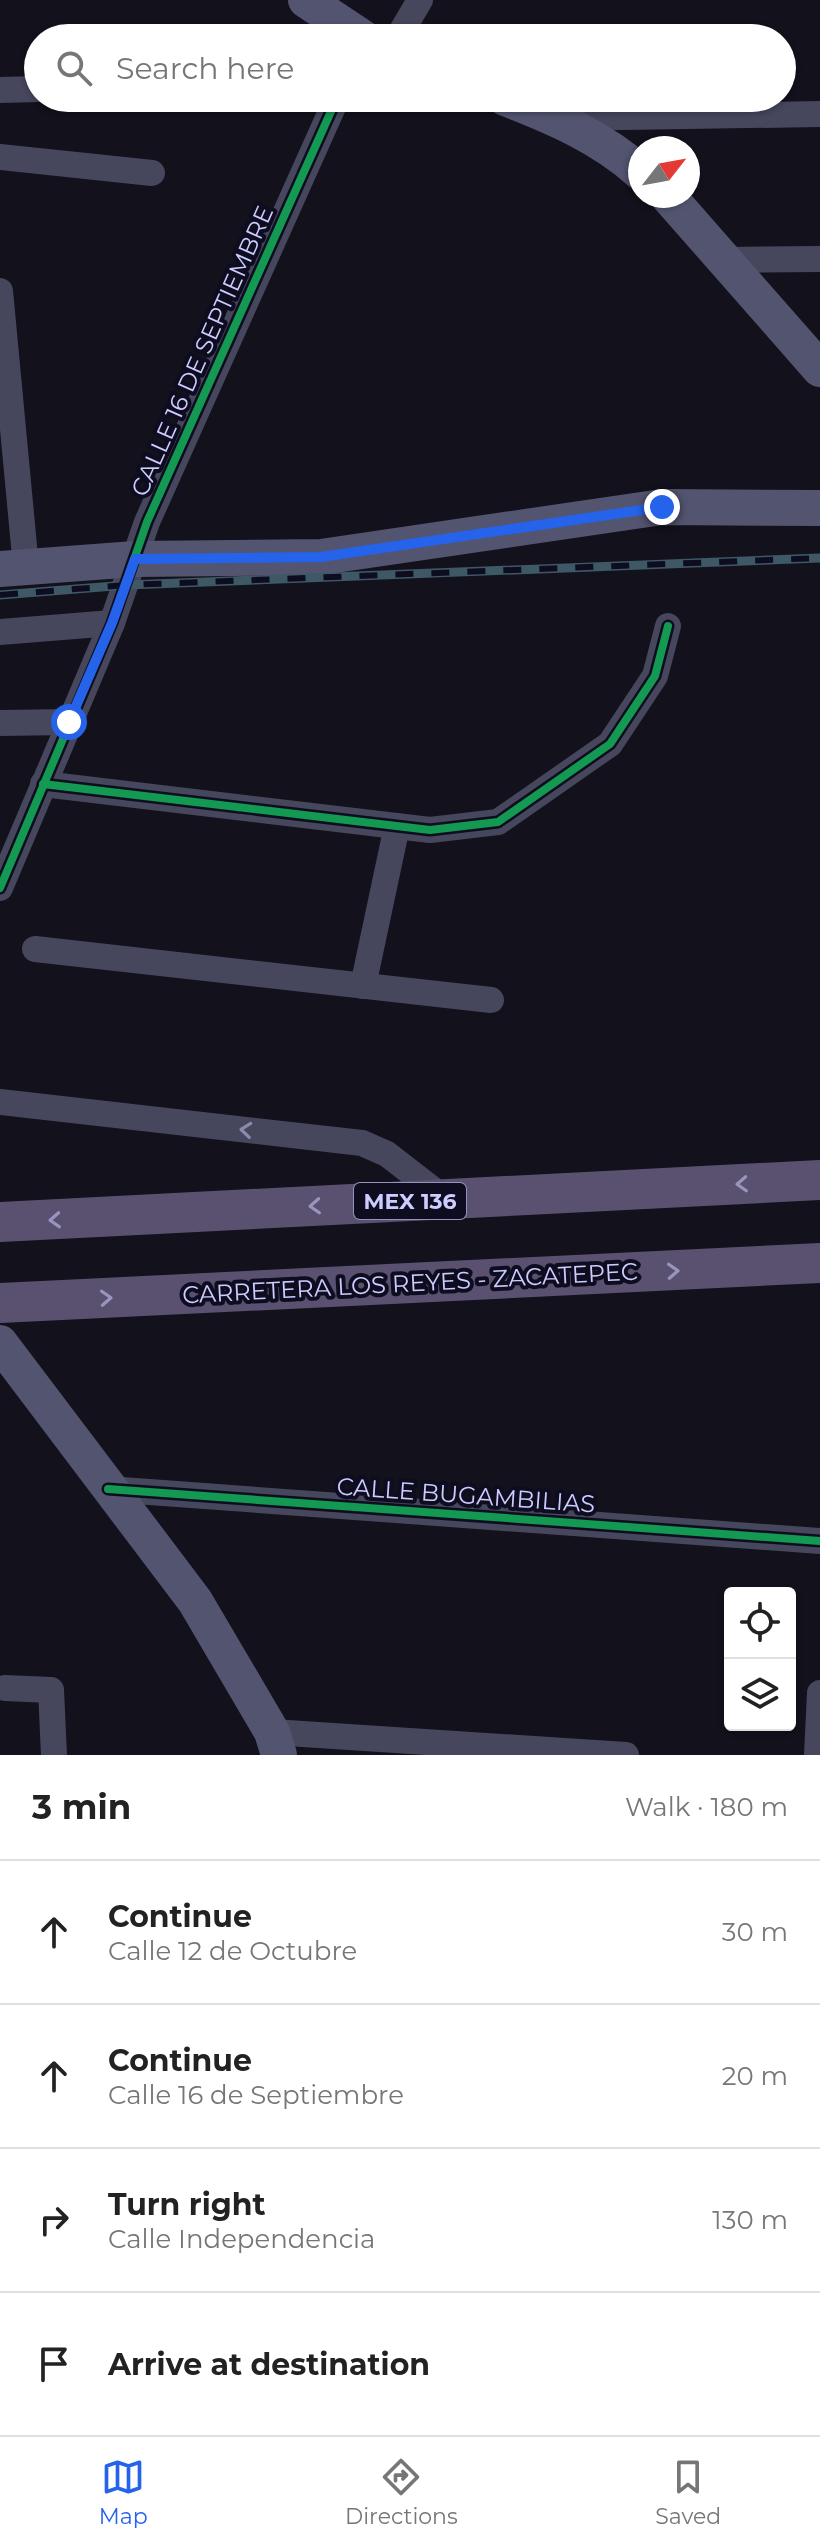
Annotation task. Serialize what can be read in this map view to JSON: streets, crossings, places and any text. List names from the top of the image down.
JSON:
{
  "streets": {
    "main road": ["MEX 136", "CARRETERA LOS REYES - ZACATEPEC"],
    "street": ["CALLE 16 DE SEPTIEMBRE", "CALLE BUGAMBILIAS"]
  },
  "north": "top right",
  "page": {
    "search": "Search here",
    "heading": ["3 min", "Walk · 180 m"],
    "list": [
      ["Continue", "Calle 12 de Octubre", "30 m"],
      ["Continue", "Calle 16 de Septiembre", "20 m"],
      ["Turn right", "Calle Independencia", "130 m"],
      "Arrive at destination"
    ],
    "nav": ["Map", "Directions", "Saved"]
  }
}
